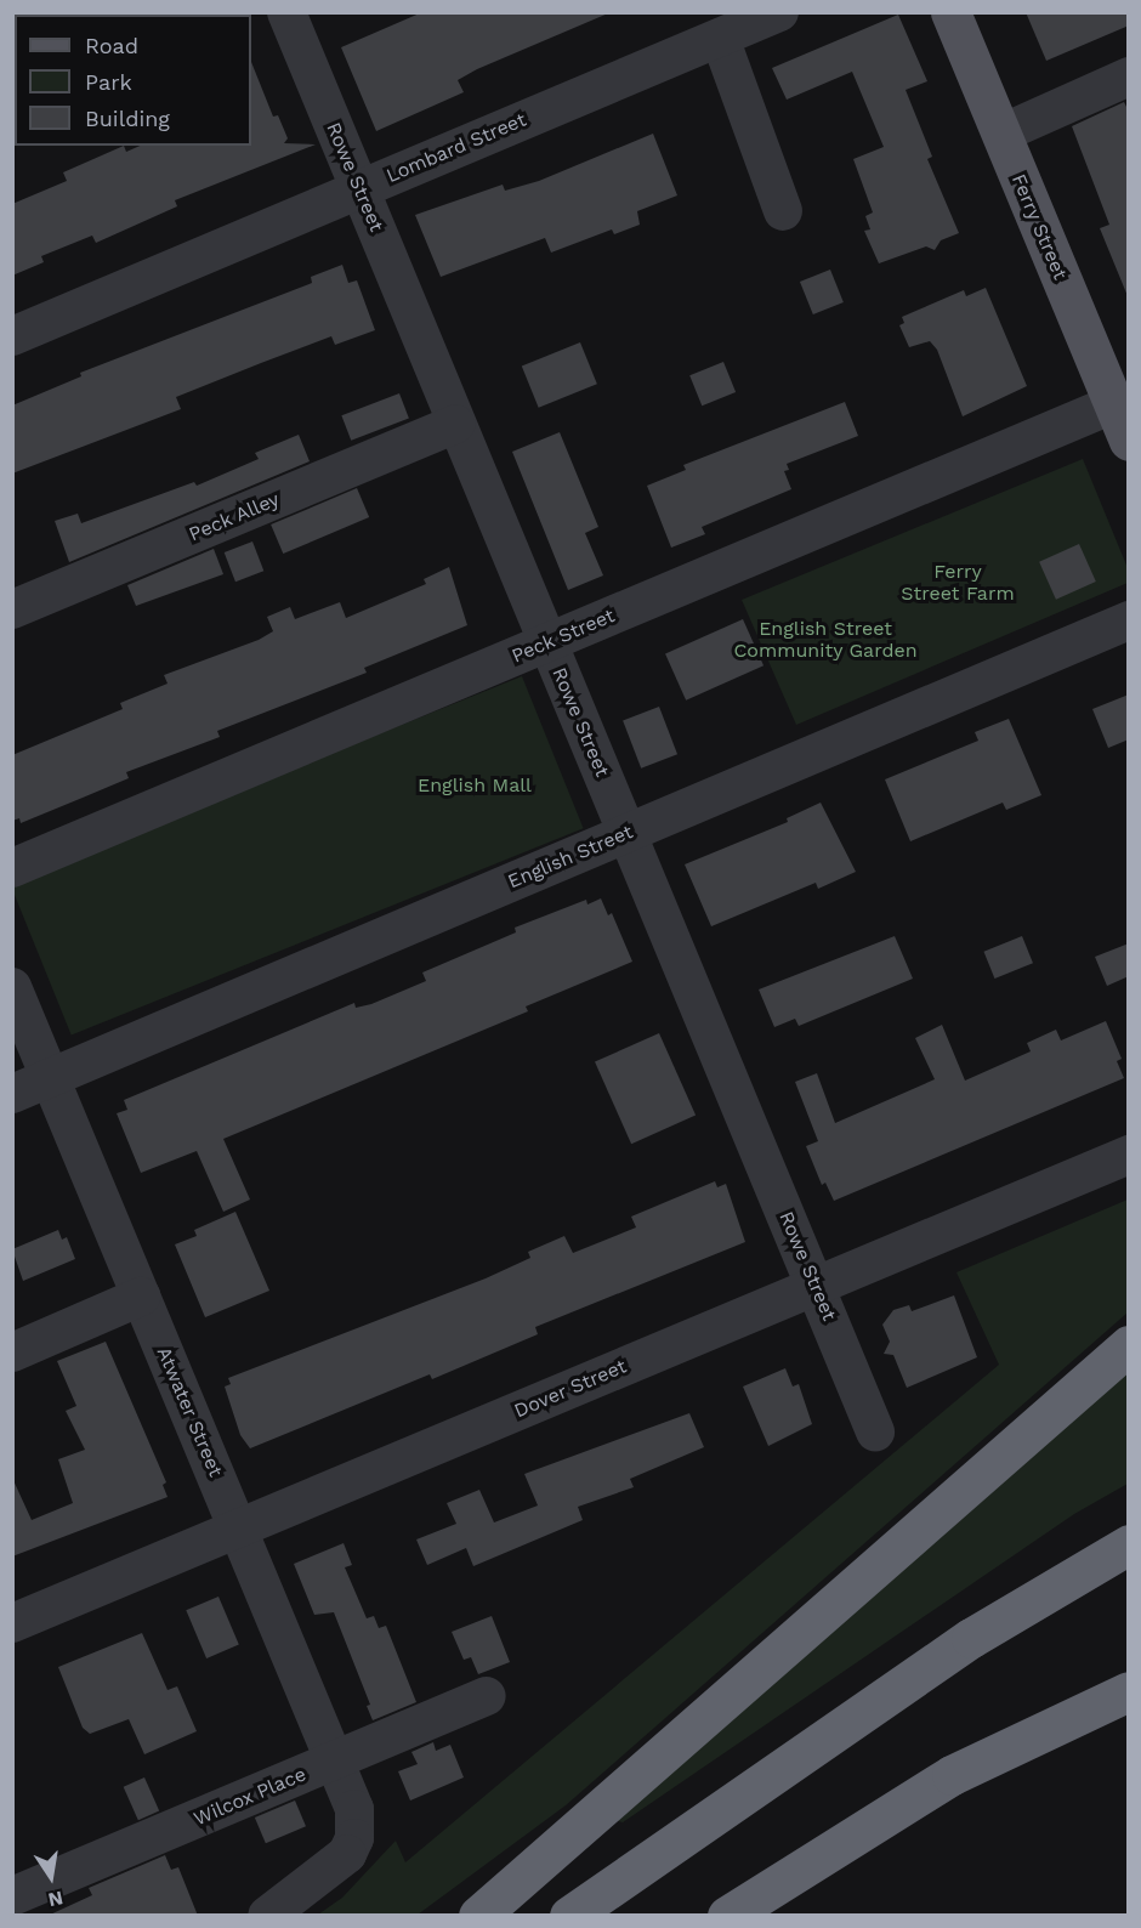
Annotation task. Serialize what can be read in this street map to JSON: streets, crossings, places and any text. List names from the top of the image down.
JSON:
{
  "streets": {
    "main road": ["Ferry Street"],
    "street": [
      "Lombard Street",
      "Rowe Street",
      "Peck Alley",
      "Peck Street",
      "English Street",
      "Dover Street",
      "Atwater Street",
      "Wilcox Place"
    ]
  },
  "crossings": [
    ["Lombard Street", "Rowe Street"],
    ["Rowe Street", "Peck Alley"],
    ["Rowe Street", "Peck Street"],
    ["Rowe Street", "English Street"],
    ["Rowe Street", "Dover Street"],
    ["Ferry Street", "Peck Street"],
    ["English Street", "Atwater Street"],
    ["Dover Street", "Atwater Street"],
    ["Atwater Street", "Wilcox Place"]
  ],
  "parks": ["Ferry Street Farm", "English Street Community Garden", "English Mall"],
  "legend": ["Road", "Park", "Building"],
  "north": "bottom"
}
